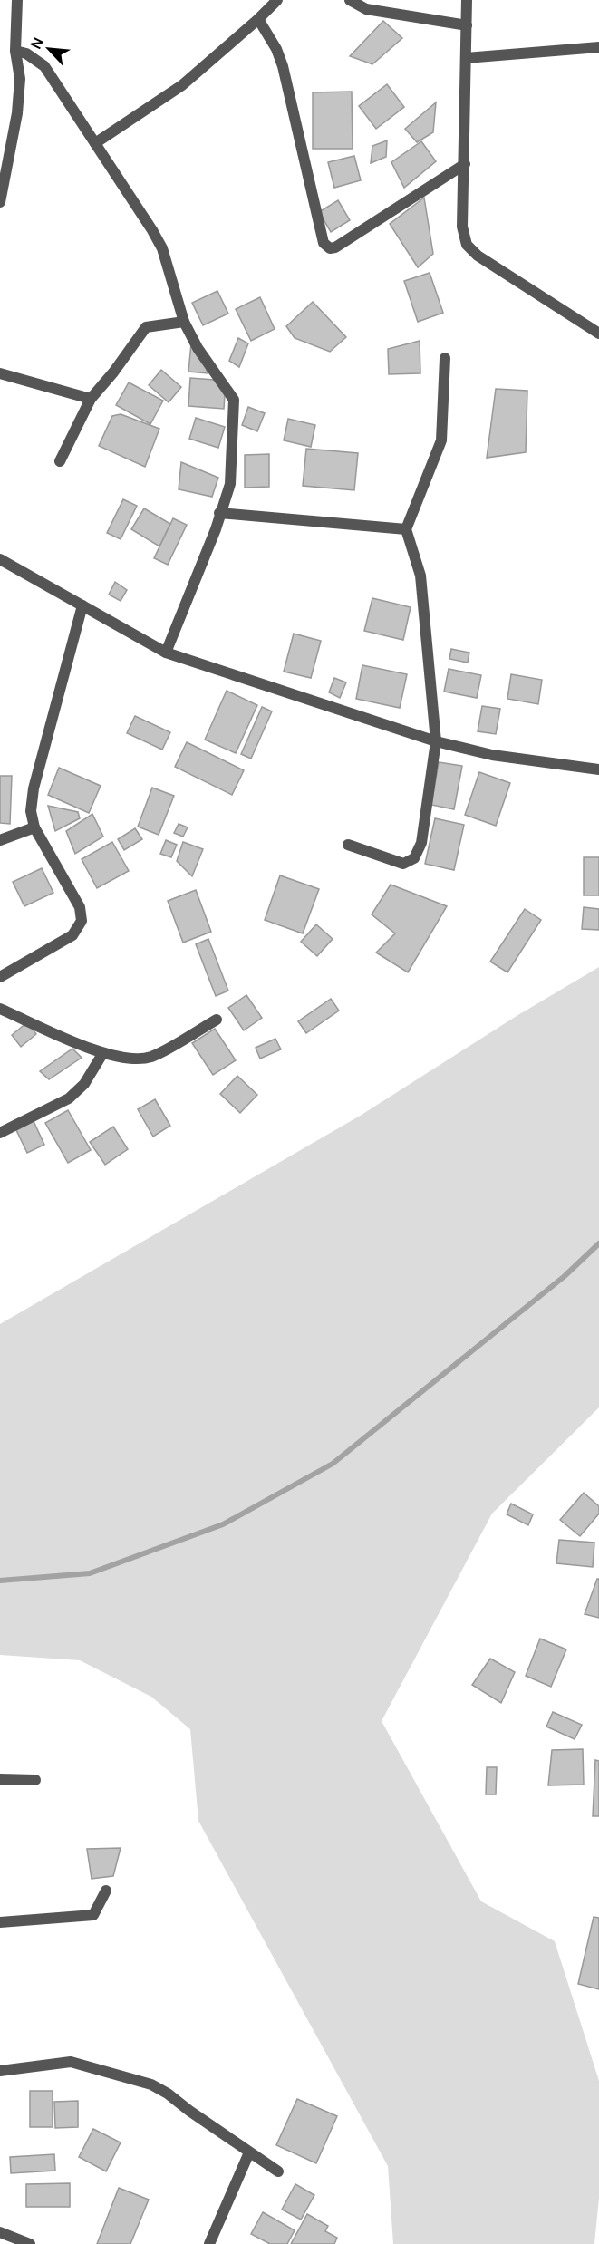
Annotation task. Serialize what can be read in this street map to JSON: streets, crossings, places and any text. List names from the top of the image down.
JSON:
{
  "north": "top left"
}
